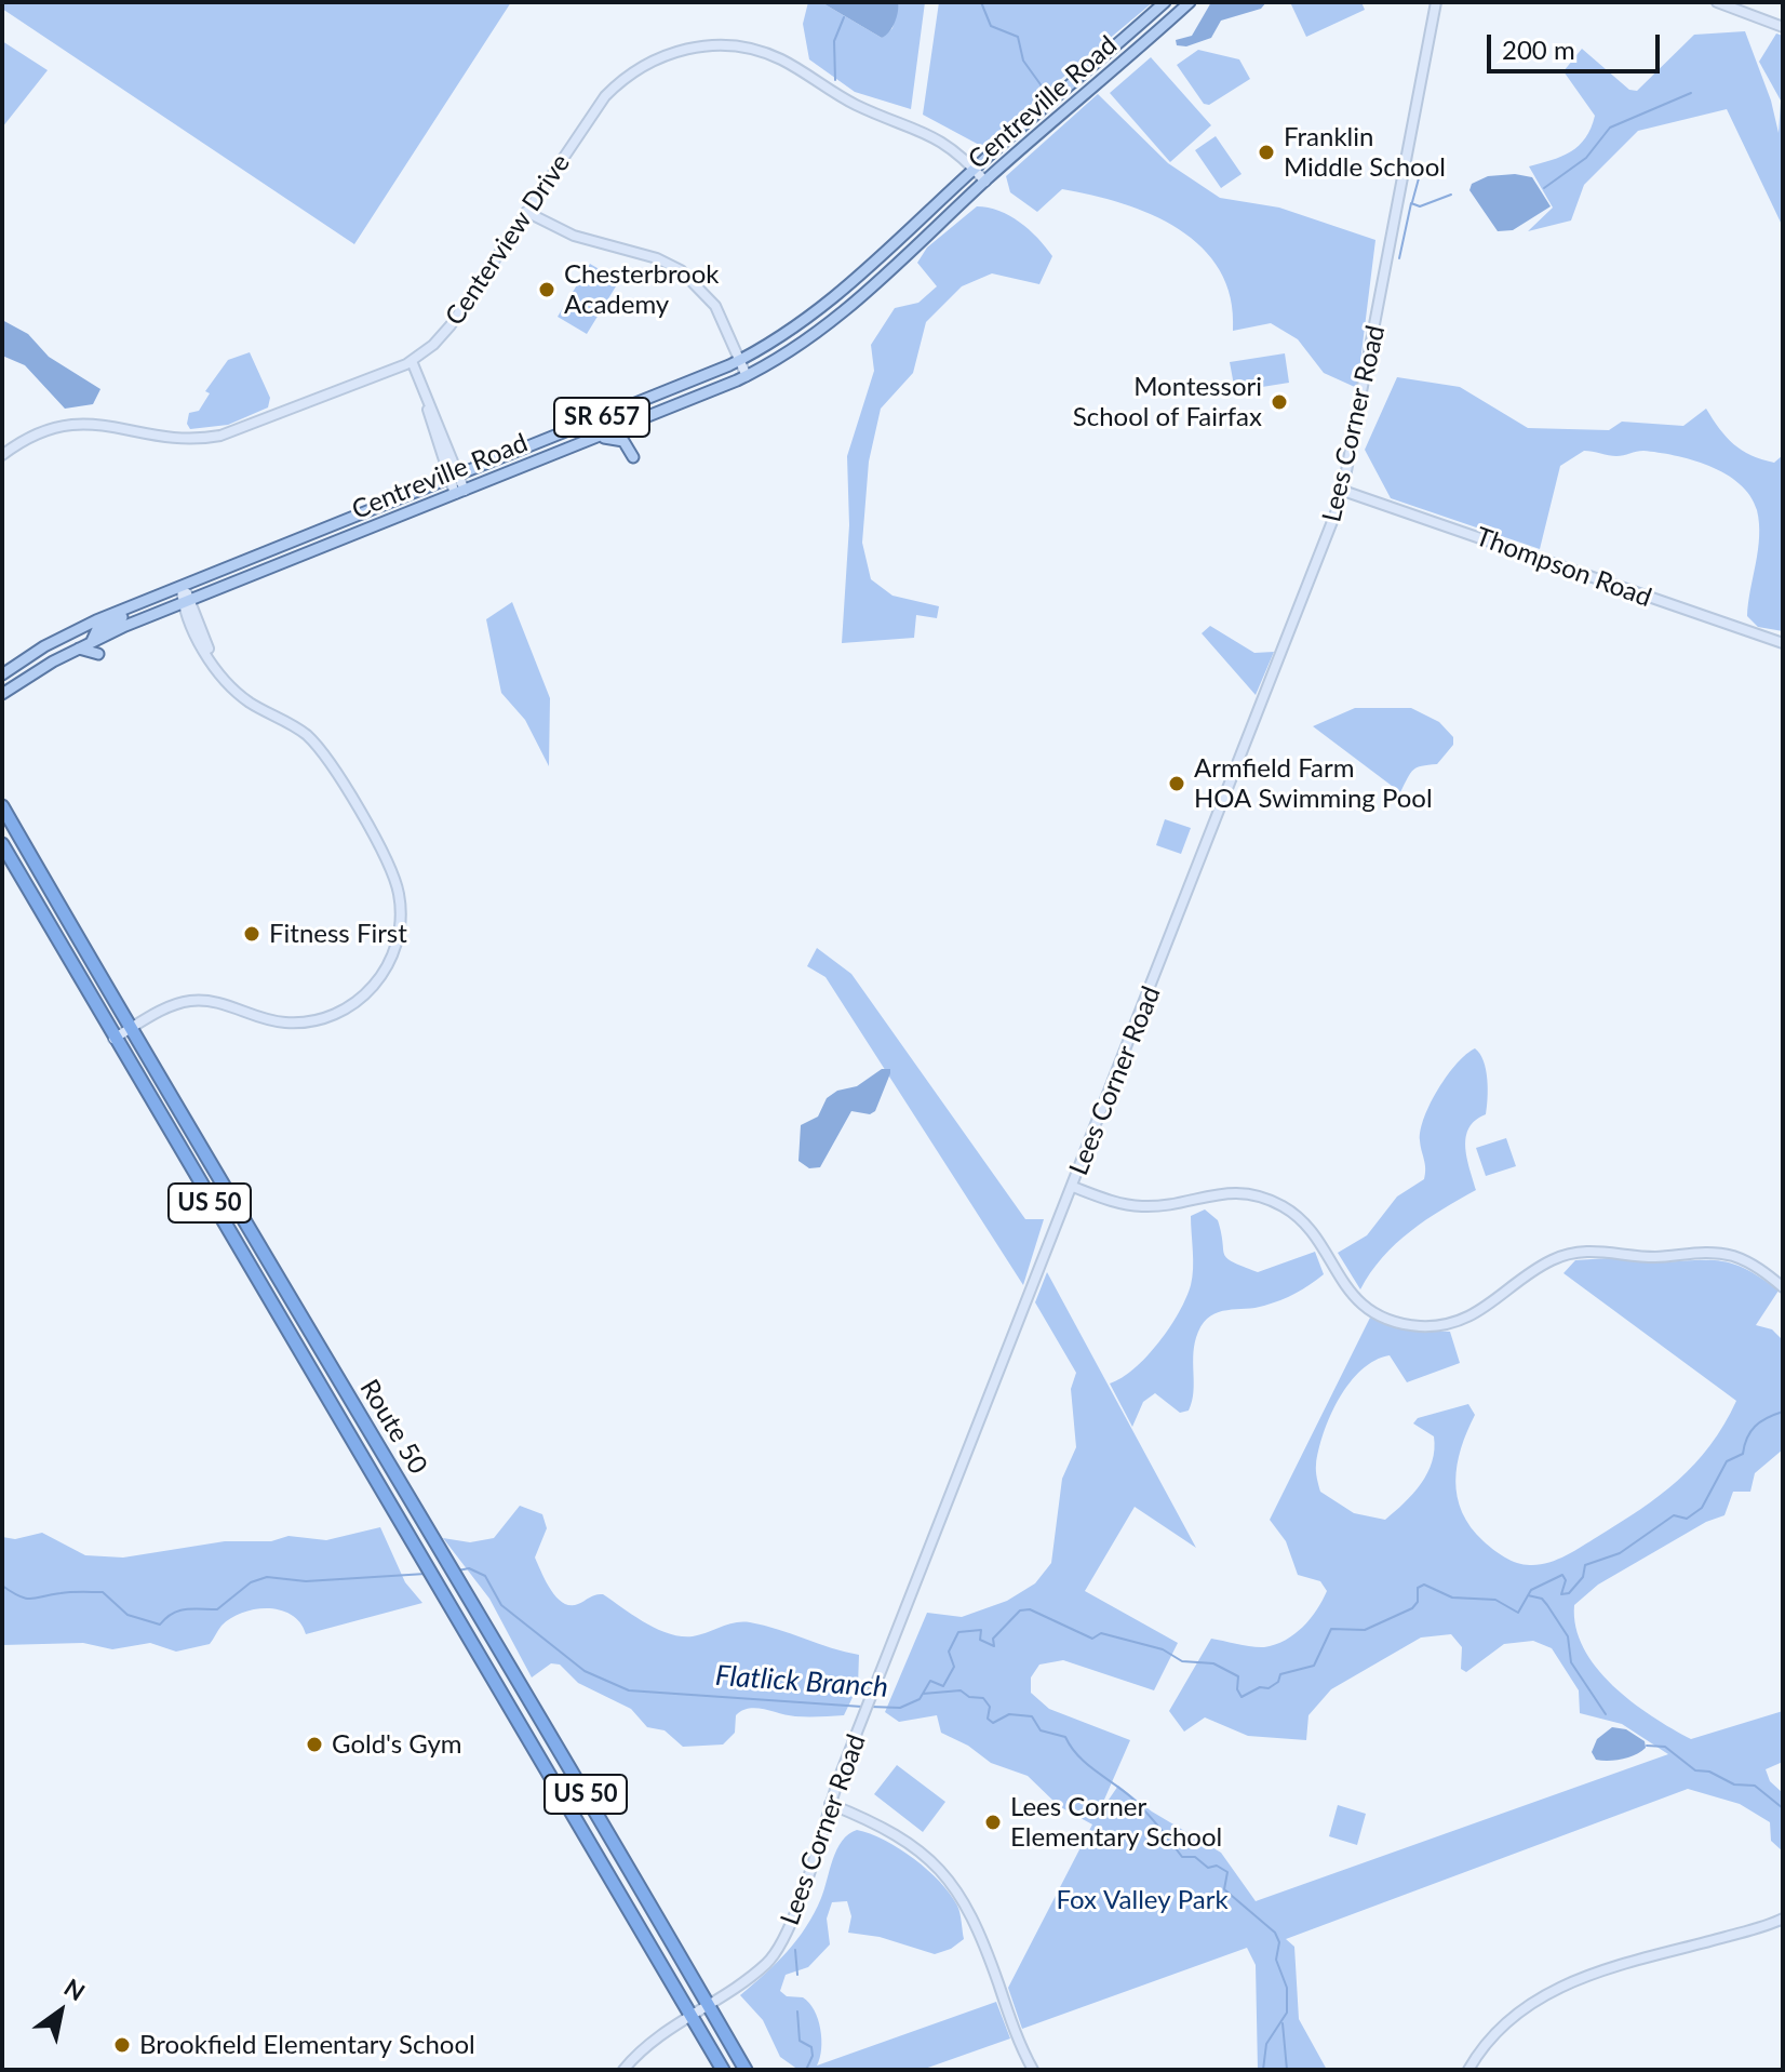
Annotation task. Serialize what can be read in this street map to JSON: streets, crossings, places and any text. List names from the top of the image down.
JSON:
{
  "streets": {
    "highway": ["US 50", "Route 50"],
    "main road": ["Centreville Road", "SR 657"],
    "street": ["Centerview Drive", "Lees Corner Road", "Thompson Road"]
  },
  "crossings": [
    ["Centreville Road", "Centerview Drive"],
    ["Lees Corner Road", "Thompson Road"],
    ["Lees Corner Road", "Route 50"]
  ],
  "water": ["Flatlick Branch"],
  "parks": ["Fox Valley Park"],
  "places": [
    "Franklin Middle School",
    "Chesterbrook Academy",
    "Montessori School of Fairfax",
    "Armfield Farm HOA Swimming Pool",
    "Fitness First",
    "Gold's Gym",
    "Lees Corner Elementary School",
    "Brookfield Elementary School"
  ],
  "scale_bar": "200 m",
  "north": "top right"
}
